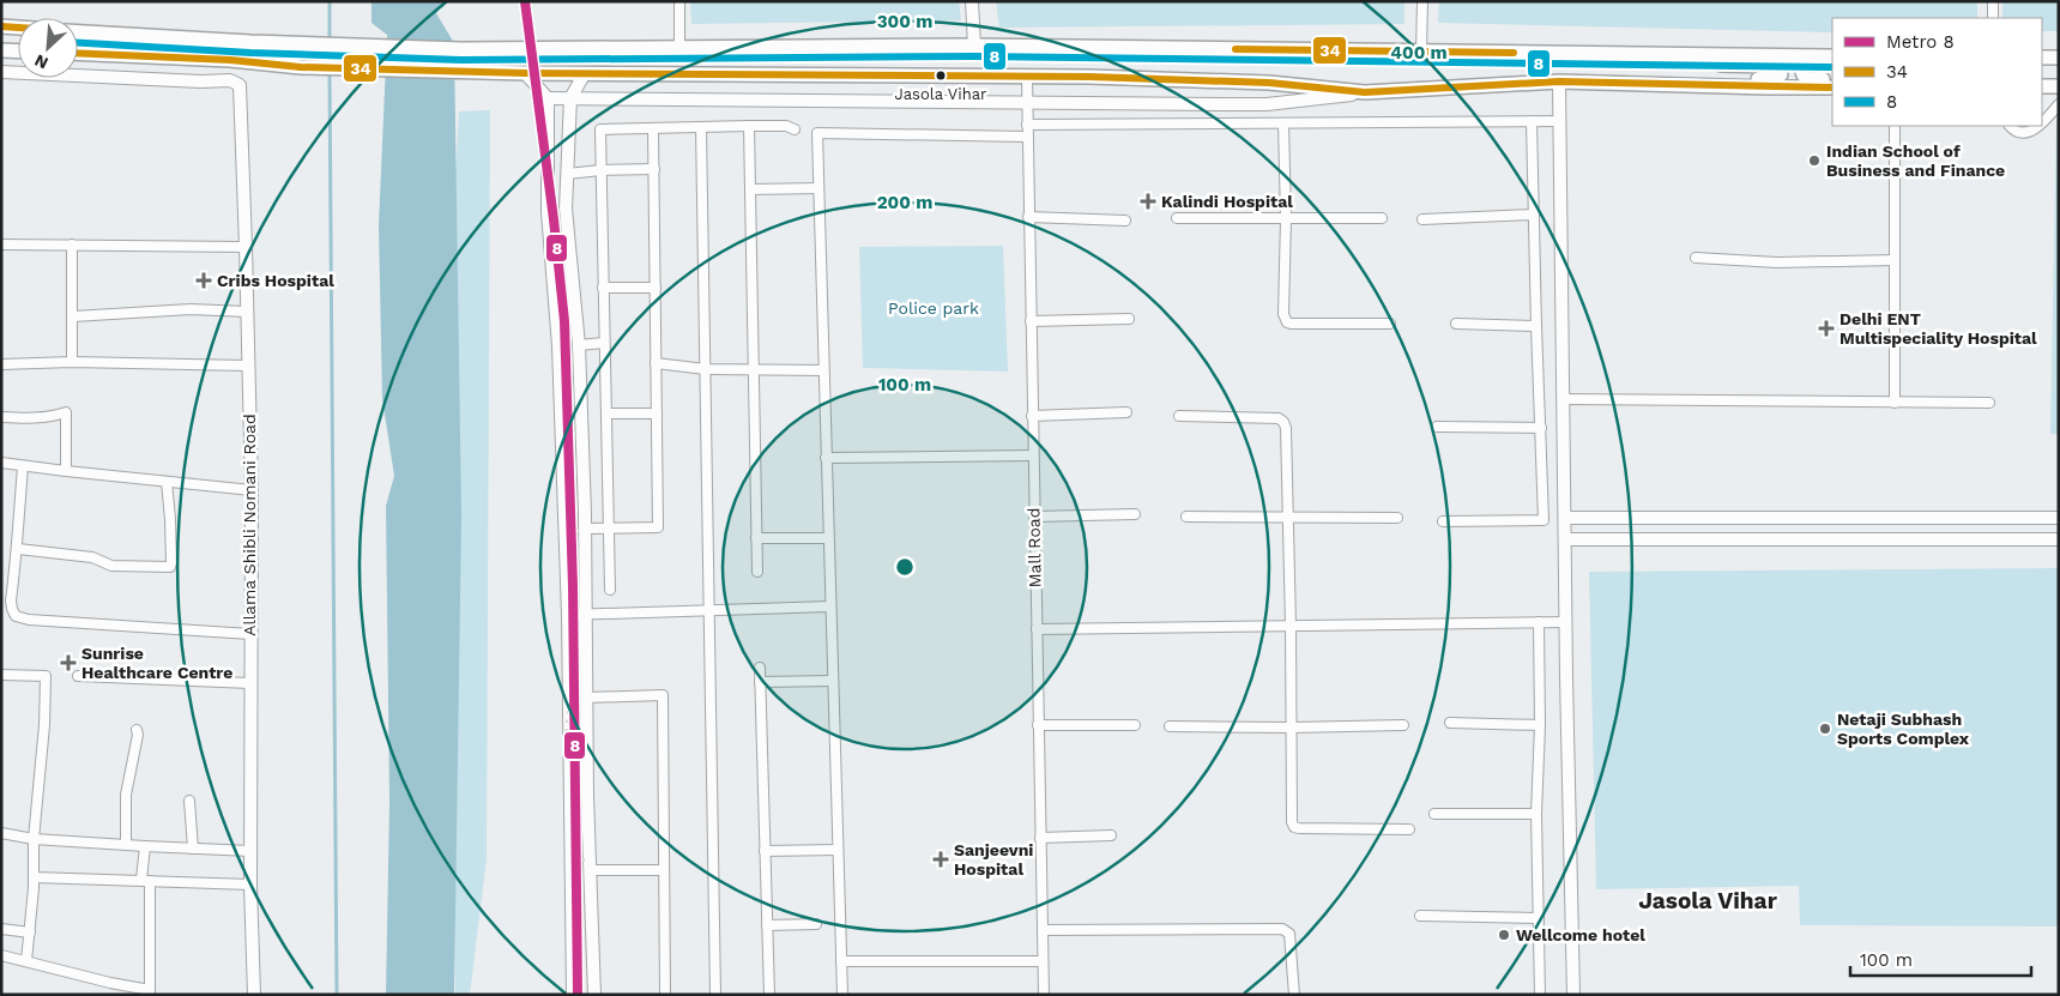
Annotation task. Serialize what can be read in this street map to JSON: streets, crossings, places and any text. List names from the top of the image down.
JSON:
{
  "streets": {
    "street": ["Allama Shibli Nomani Road", "Mall Road"]
  },
  "districts": ["Jasola Vihar"],
  "parks": ["Police park"],
  "places": {
    "other": [
      "Jasola Vihar",
      "Indian School of Business and Finance",
      "Netaji Subhash Sports Complex",
      "Wellcome hotel"
    ],
    "health": [
      "Kalindi Hospital",
      "Cribs Hospital",
      "Delhi ENT Multispeciality Hospital",
      "Sunrise Healthcare Centre",
      "Sanjeevni Hospital"
    ]
  },
  "lines": ["metro line 8", "transit line 34", "transit line 8"],
  "legend": ["Metro 8", "34", "8"],
  "scale_bar": "100 m",
  "north": "bottom left",
  "rings": [
    "300 m",
    "400 m",
    "200 m",
    "100 m"
  ]
}
